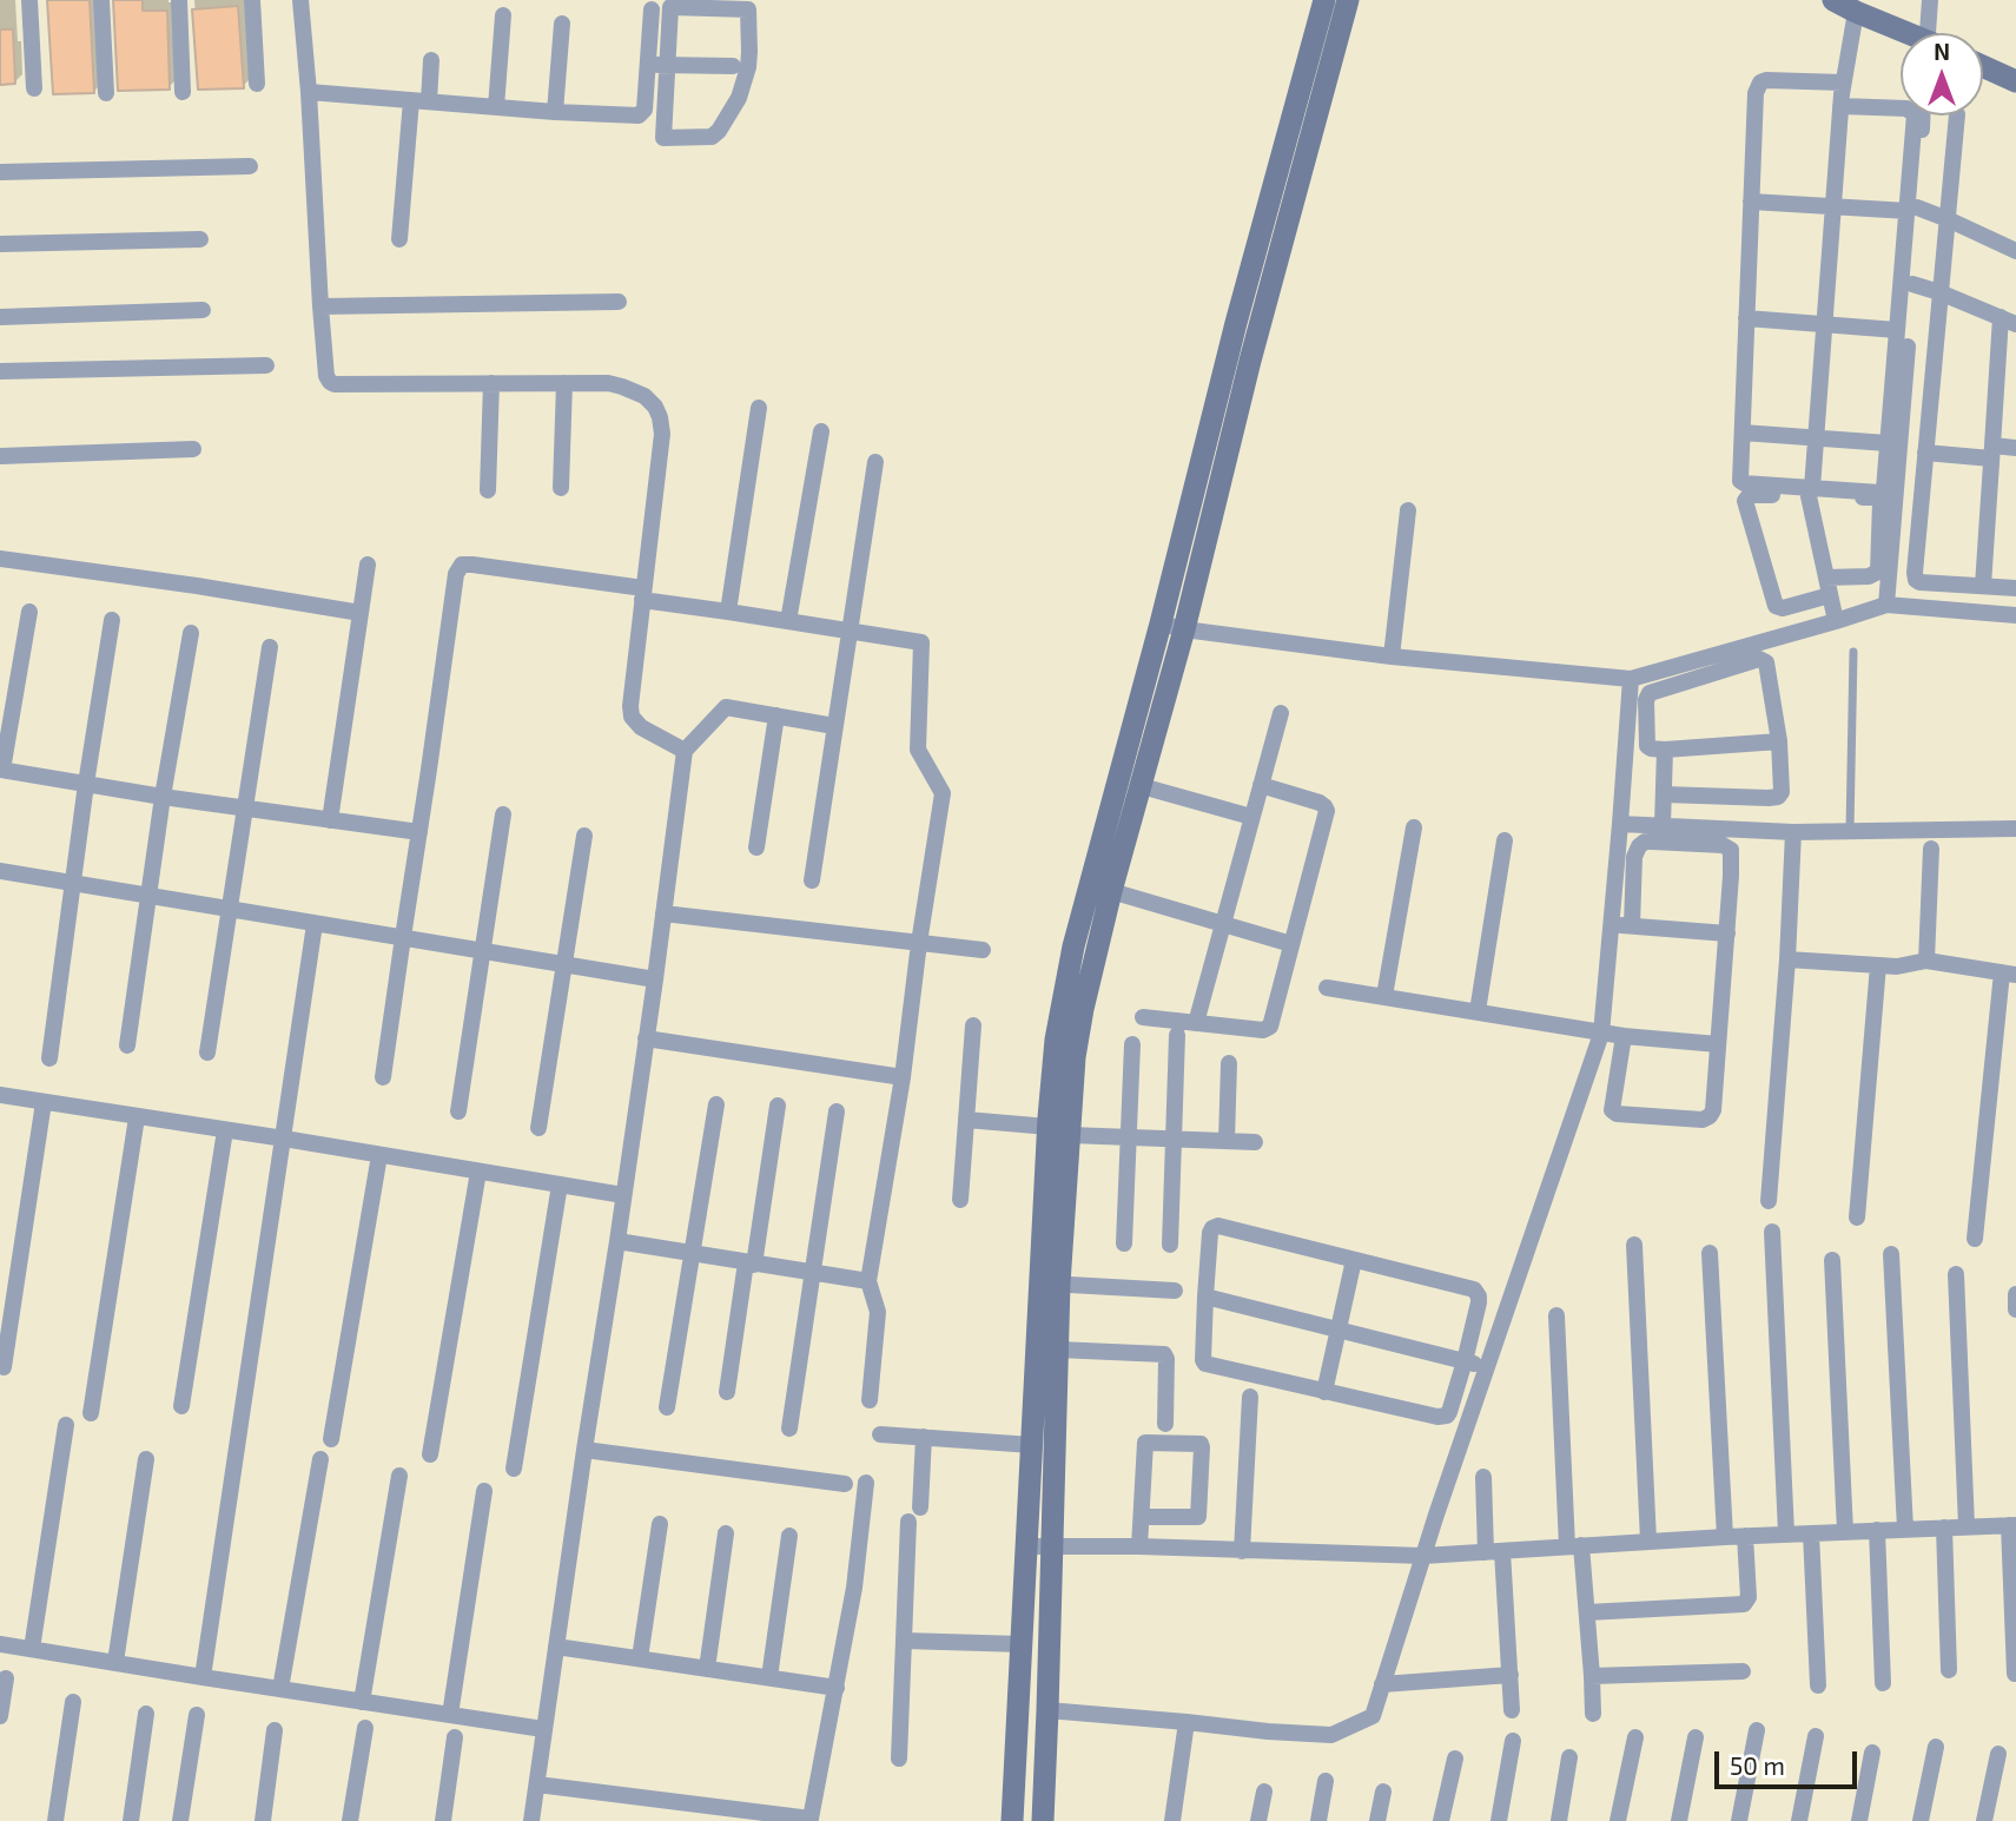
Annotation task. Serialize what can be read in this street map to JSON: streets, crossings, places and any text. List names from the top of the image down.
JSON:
{
  "scale_bar": "50 m",
  "north": "top"
}
